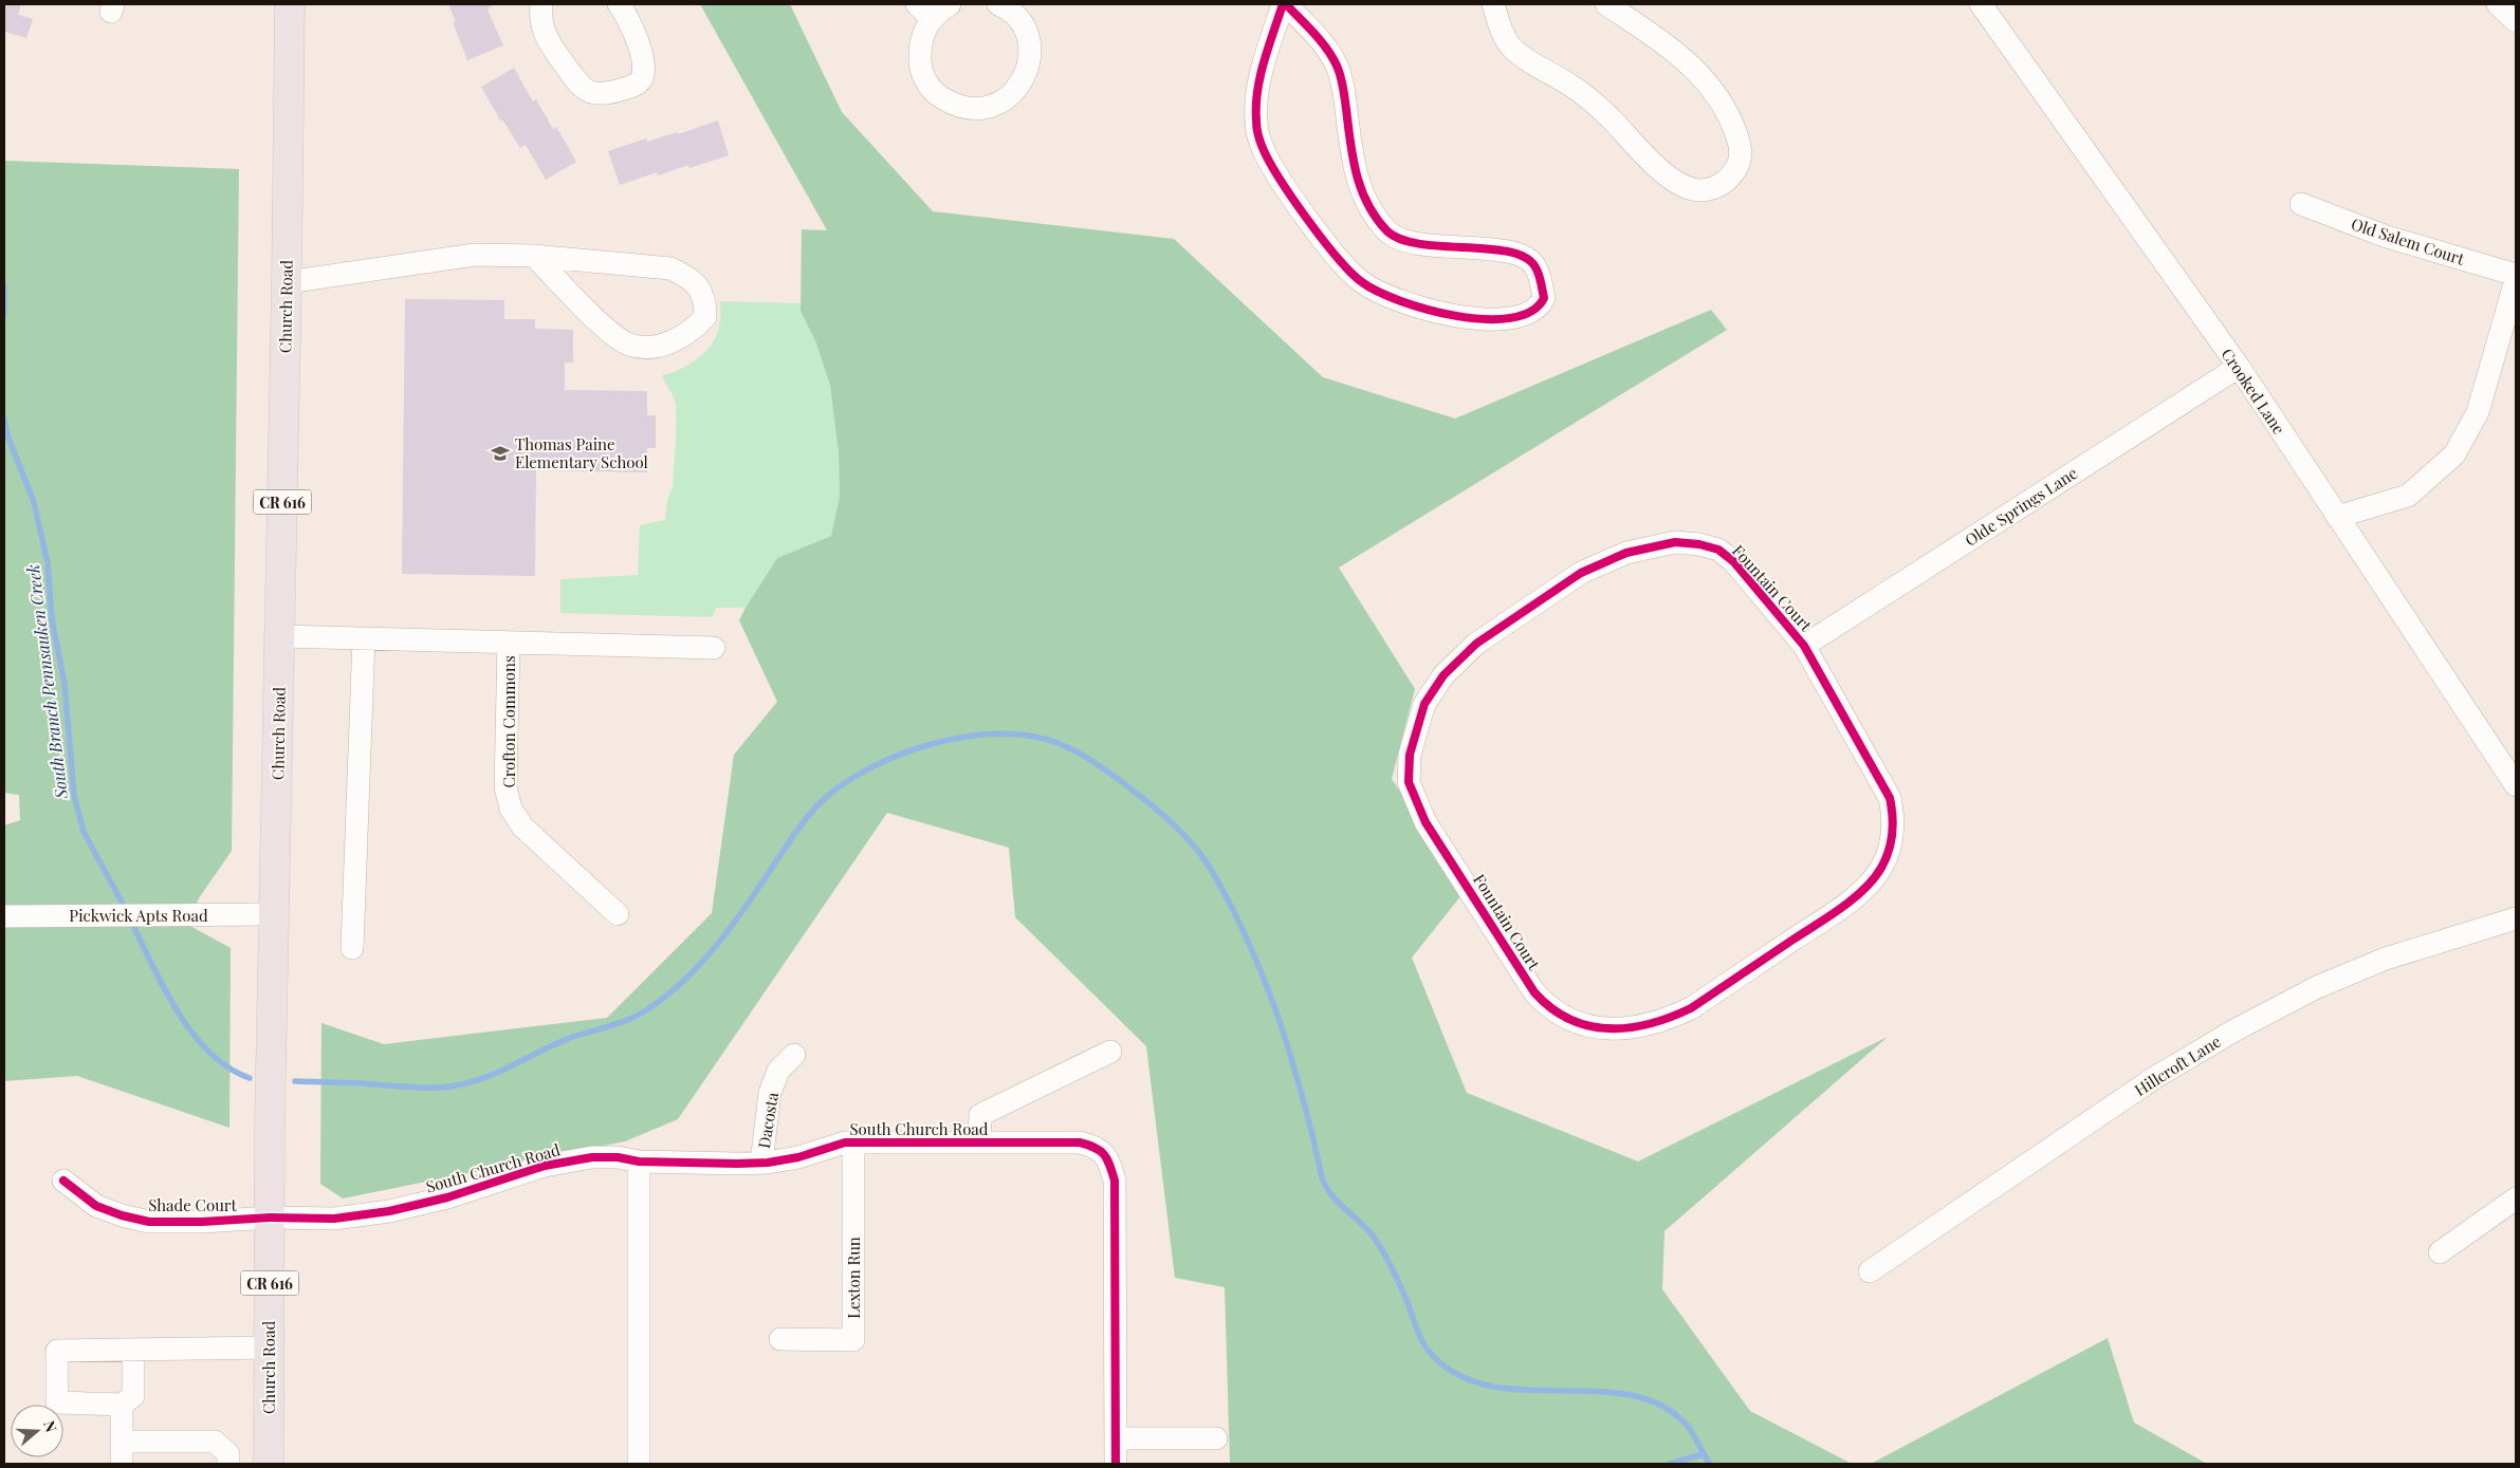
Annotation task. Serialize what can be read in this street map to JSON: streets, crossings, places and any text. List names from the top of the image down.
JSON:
{
  "streets": {
    "main road": ["Church Road", "CR 616"],
    "street": [
      "Old Salem Court",
      "Crooked Lane",
      "Olde Springs Lane",
      "Fountain Court",
      "Crofton Commons",
      "Pickwick Apts Road",
      "Hillcroft Lane",
      "Dacosta",
      "South Church Road",
      "Shade Court",
      "Lexton Run"
    ]
  },
  "crossings": [
    ["Church Road", "Crofton Commons"],
    ["Church Road", "Pickwick Apts Road"],
    ["Church Road", "South Church Road"],
    ["Church Road", "Shade Court"],
    ["Crooked Lane", "Olde Springs Lane"],
    ["Olde Springs Lane", "Fountain Court"],
    ["Dacosta", "South Church Road"],
    ["South Church Road", "Shade Court"],
    ["South Church Road", "Lexton Run"]
  ],
  "water": ["South Branch Pennsauken Creek"],
  "places": {
    "school or university": ["Thomas Paine Elementary School"]
  },
  "north": "right"
}
